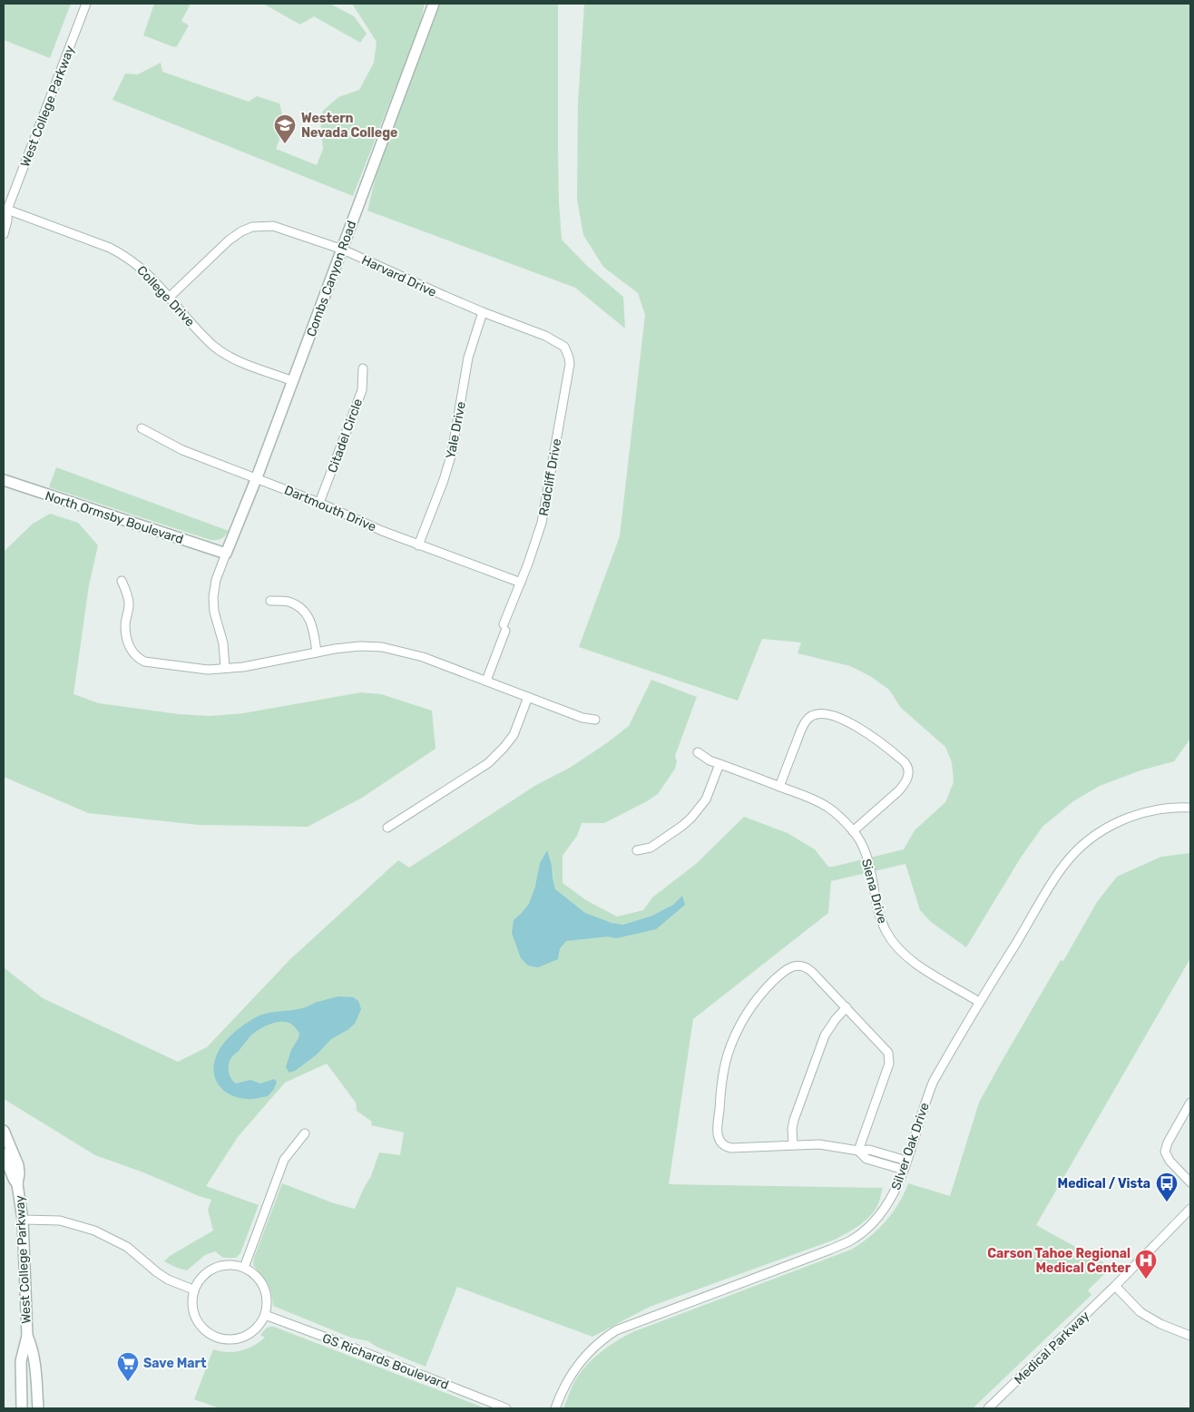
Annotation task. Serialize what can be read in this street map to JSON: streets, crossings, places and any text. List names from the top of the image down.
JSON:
{
  "streets": {
    "street": [
      "West College Parkway",
      "Harvard Drive",
      "Combs Canyon Road",
      "College Drive",
      "Yale Drive",
      "Citadel Circle",
      "Radcliff Drive",
      "Dartmouth Drive",
      "North Ormsby Boulevard",
      "Siena Drive",
      "Silver Oak Drive",
      "Medical Parkway",
      "GS Richards Boulevard"
    ]
  },
  "crossings": [
    ["West College Parkway", "College Drive"],
    ["Harvard Drive", "Combs Canyon Road"],
    ["Harvard Drive", "College Drive"],
    ["Harvard Drive", "Yale Drive"],
    ["Harvard Drive", "Radcliff Drive"],
    ["Combs Canyon Road", "College Drive"],
    ["Combs Canyon Road", "Dartmouth Drive"],
    ["Combs Canyon Road", "North Ormsby Boulevard"],
    ["Yale Drive", "Dartmouth Drive"],
    ["Citadel Circle", "Dartmouth Drive"],
    ["Radcliff Drive", "Dartmouth Drive"],
    ["Siena Drive", "Silver Oak Drive"]
  ],
  "places": {
    "school or university": ["Western Nevada College"],
    "bus stop": ["Medical / Vista"],
    "hospital": ["Carson Tahoe Regional Medical Center"],
    "supermarket": ["Save Mart"]
  }
}
